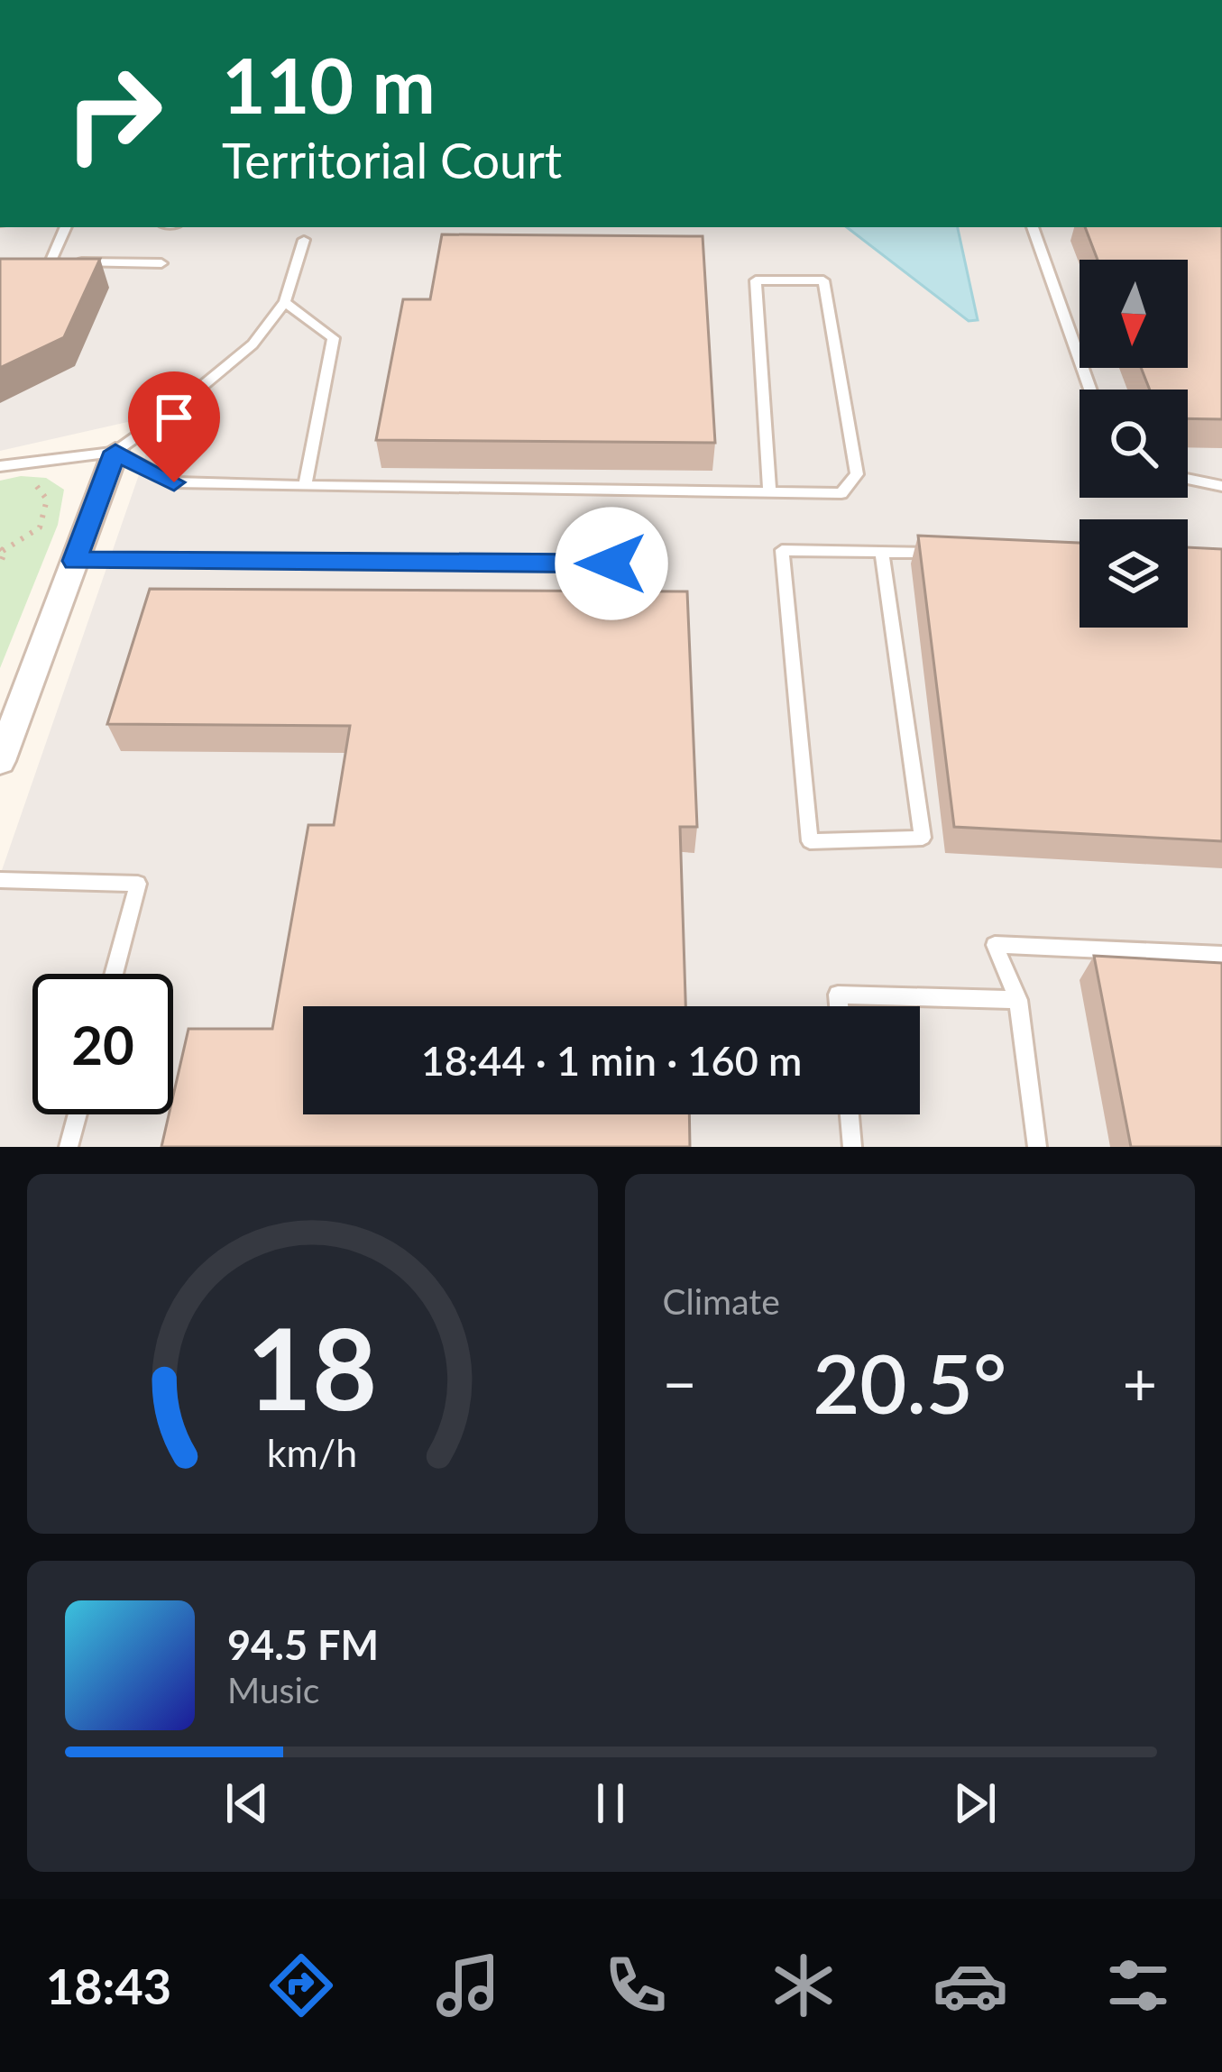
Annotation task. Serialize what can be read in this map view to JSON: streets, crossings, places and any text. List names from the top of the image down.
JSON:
{
  "north": "bottom",
  "page": {
    "turn": ["110 m", "Territorial Court"],
    "limit": "20",
    "trip": "18:44 · 1 min · 160 m",
    "tile": "Climate",
    "heat": ["−", "20.5°", "+"],
    "song": ["94.5 FM", "Music"],
    "tabs": "18:43",
    "gauge": ["18", "km/h"]
  }
}
